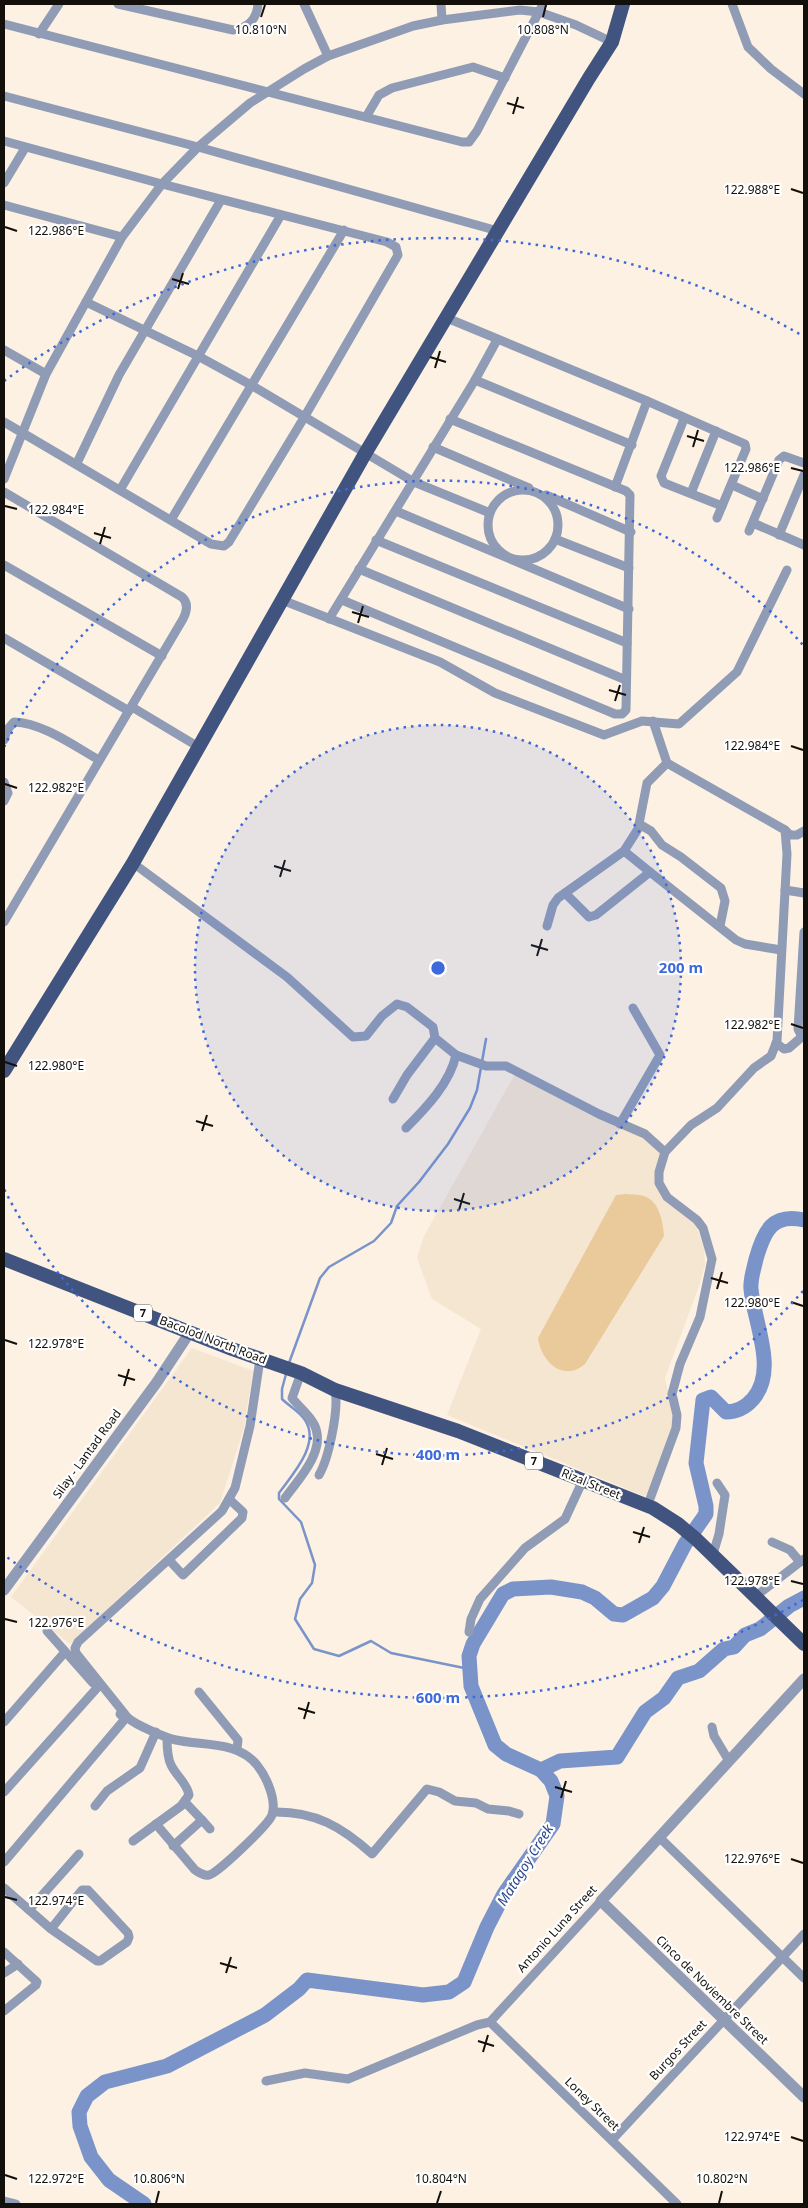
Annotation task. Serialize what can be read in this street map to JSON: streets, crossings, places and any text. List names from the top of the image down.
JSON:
{
  "streets": {
    "main road": ["7", "Bacolod North Road", "Rizal Street"],
    "street": [
      "Silay - Lantad Road",
      "Antonio Luna Street",
      "Cinco de Noviembre Street",
      "Burgos Street",
      "Loney Street"
    ]
  },
  "crossings": [
    ["Bacolod North Road", "Silay - Lantad Road"],
    ["Bacolod North Road", "Rizal Street"],
    ["Antonio Luna Street", "Cinco de Noviembre Street"],
    ["Antonio Luna Street", "Loney Street"],
    ["Cinco de Noviembre Street", "Burgos Street"],
    ["Burgos Street", "Loney Street"]
  ],
  "water": ["Matagoy Creek"],
  "coordinates": [
    "10.810°N",
    "10.808°N",
    "122.988°E",
    "122.986°E",
    "122.984°E",
    "122.982°E",
    "122.980°E",
    "122.978°E",
    "122.976°E",
    "122.974°E",
    "10.806°N",
    "10.804°N",
    "10.802°N",
    "122.972°E"
  ],
  "rings": ["200 m", "400 m", "600 m"]
}
